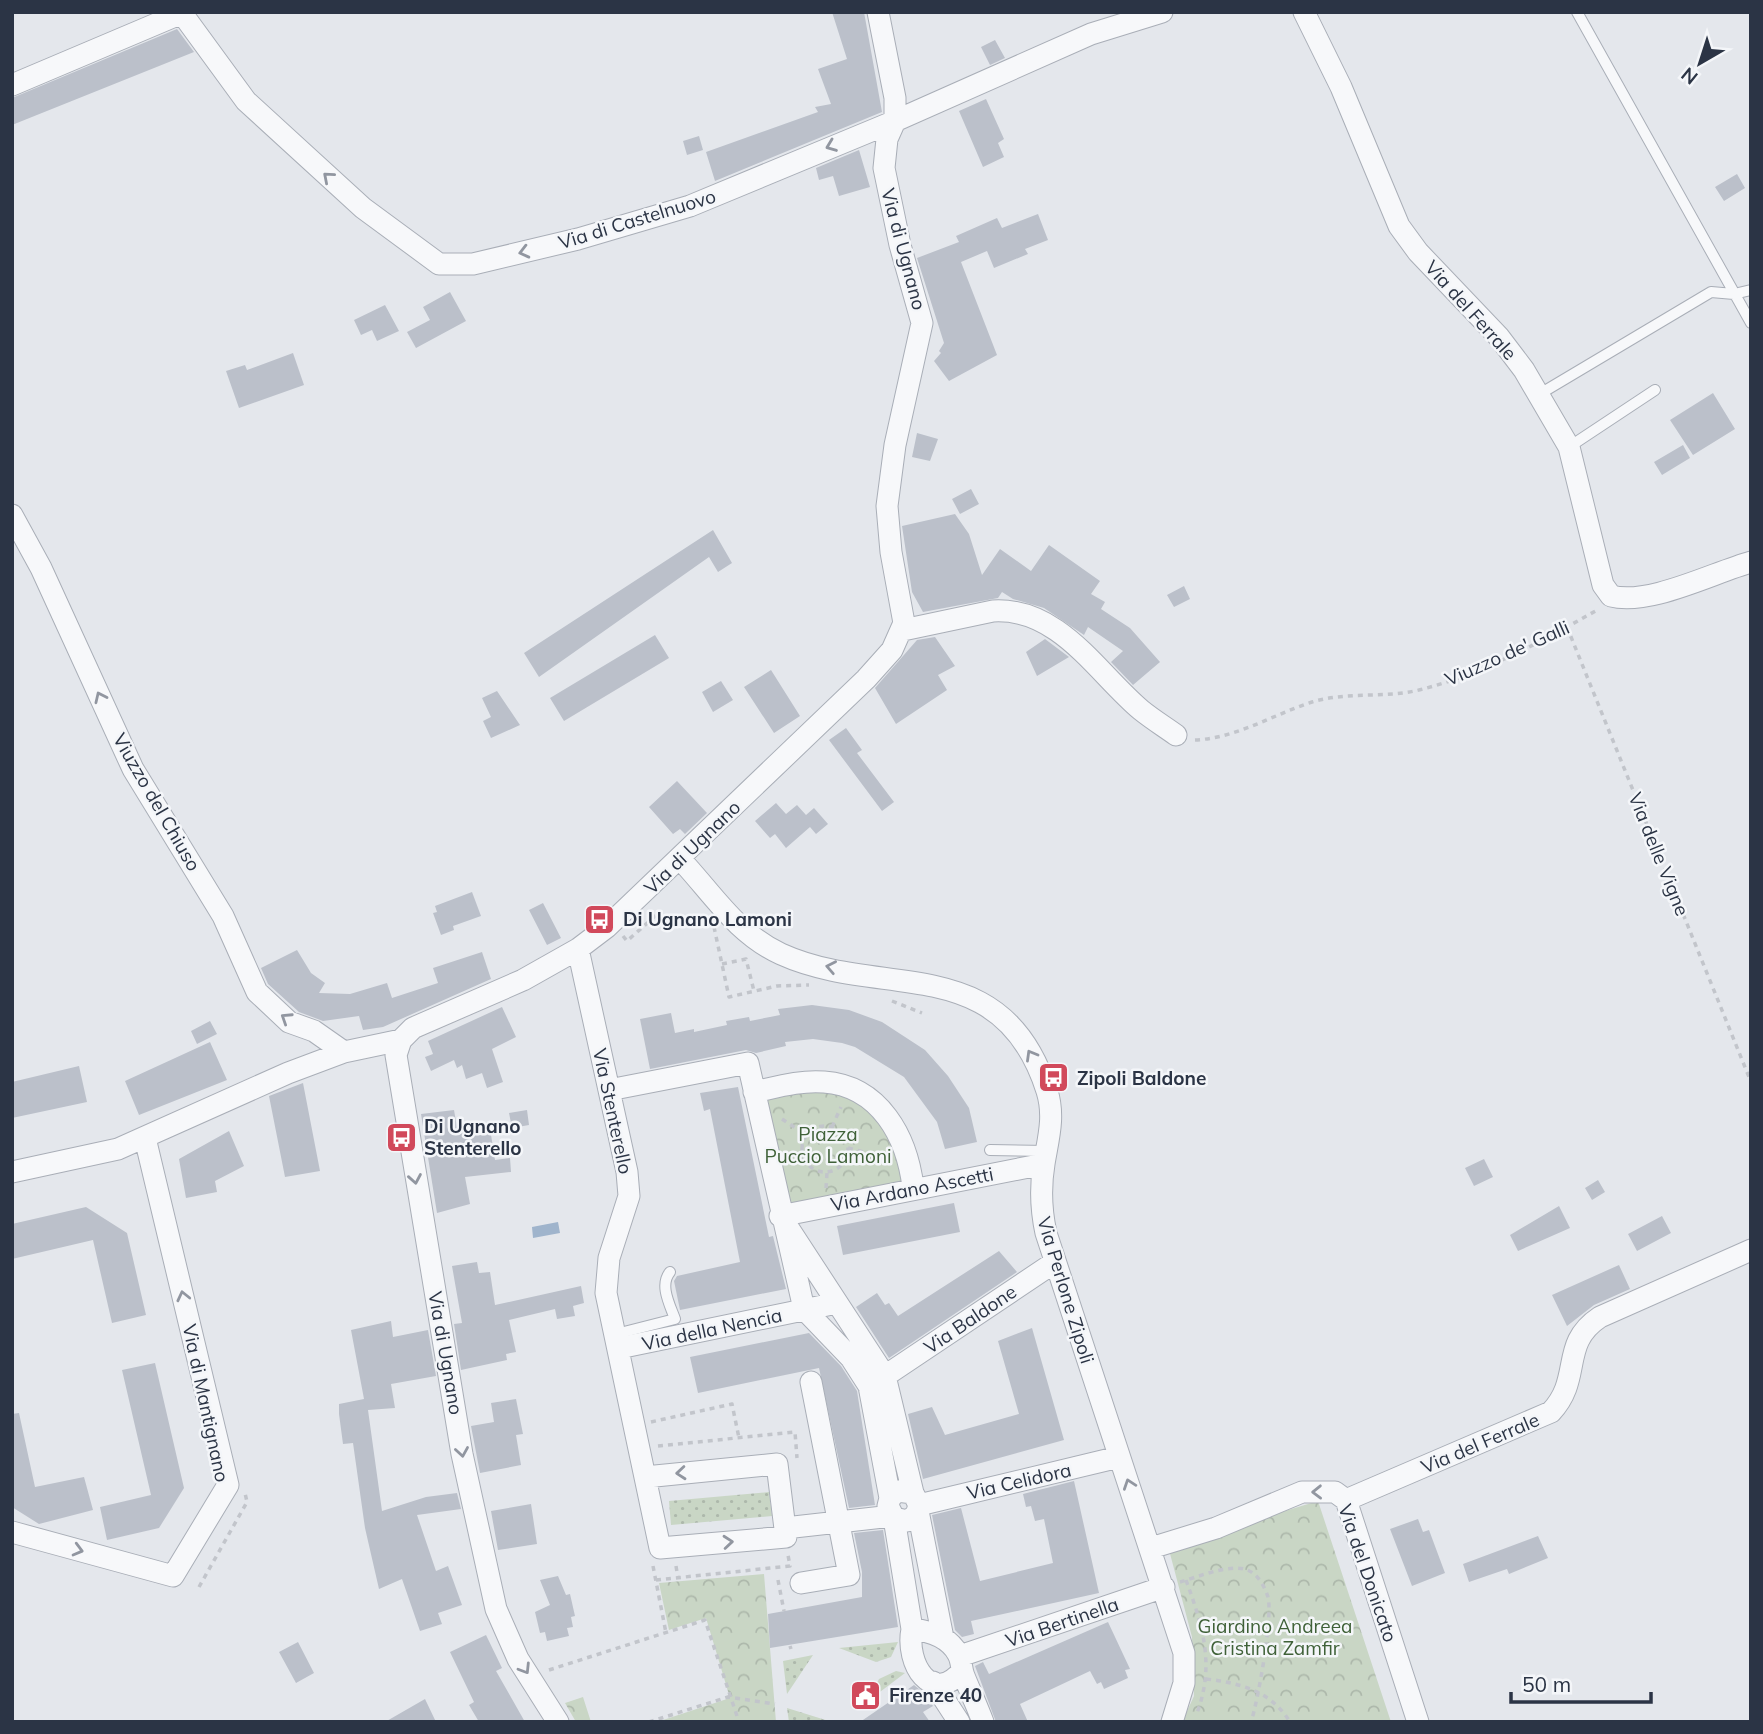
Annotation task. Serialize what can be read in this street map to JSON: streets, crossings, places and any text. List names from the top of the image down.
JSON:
{
  "streets": {
    "street": [
      "Via di Castelnuovo",
      "Via di Ugnano",
      "Via del Ferrale",
      "Viuzzo del Chiuso",
      "Via Stenterello",
      "Via Ardano Ascetti",
      "Via Perlone Zipoli",
      "Via Baldone",
      "Via della Nencia",
      "Via di Mantignano",
      "Via Celidora",
      "Via del Donicato",
      "Via Bertinella"
    ],
    "path": ["Viuzzo de' Galli", "Via delle Vigne"]
  },
  "crossings": [
    ["Via di Castelnuovo", "Via di Ugnano"],
    ["Via di Ugnano", "Via Stenterello"],
    ["Via di Ugnano", "Via Perlone Zipoli"],
    ["Via del Ferrale", "Viuzzo de' Galli"],
    ["Via del Ferrale", "Via del Donicato"],
    ["Viuzzo de' Galli", "Via delle Vigne"],
    ["Via Stenterello", "Via della Nencia"],
    ["Via Ardano Ascetti", "Via Perlone Zipoli"],
    ["Via Perlone Zipoli", "Via Baldone"],
    ["Via Perlone Zipoli", "Via Celidora"],
    ["Via Perlone Zipoli", "Via del Donicato"],
    ["Via Perlone Zipoli", "Via Bertinella"]
  ],
  "one_way": [
    "Via di Castelnuovo",
    "Via di Ugnano",
    "Viuzzo del Chiuso",
    "Via Perlone Zipoli",
    "Via del Donicato"
  ],
  "parks": ["Piazza Puccio Lamoni", "Giardino Andreea Cristina Zamfir"],
  "places": {
    "bus stop": ["Di Ugnano Lamoni", "Zipoli Baldone", "Di Ugnano Stenterello"],
    "public building": ["Firenze 40"]
  },
  "scale_bar": "50 m",
  "north": "bottom left"
}
